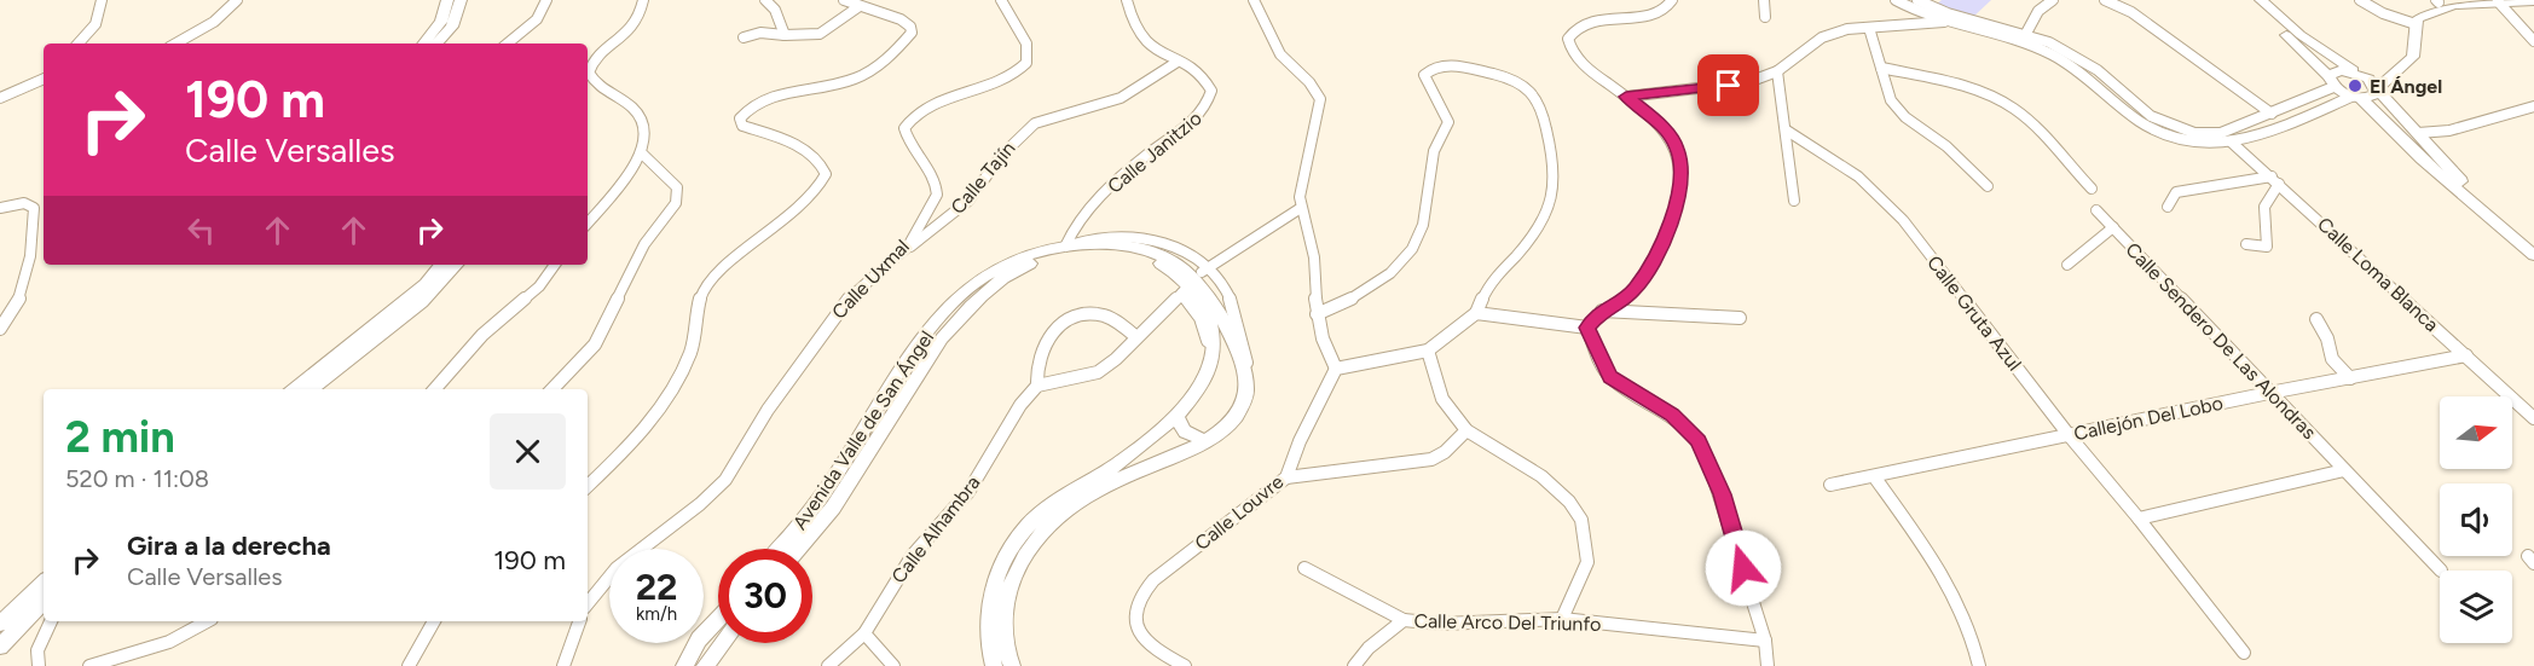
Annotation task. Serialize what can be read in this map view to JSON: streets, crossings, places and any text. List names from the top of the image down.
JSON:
{
  "streets": {
    "street": [
      "Calle Janitzio",
      "Calle Tajín",
      "Calle Loma Blanca",
      "Calle Uxmal",
      "Calle Gruta Azul",
      "Calle Sendero De Las Alondras",
      "Callejón Del Lobo",
      "Avenida Valle de San Ángel",
      "Calle Louvre",
      "Calle Alhambra",
      "Calle Arco Del Triunfo"
    ]
  },
  "crossings": [
    ["Calle Janitzio", "Calle Tajín"],
    ["Calle Janitzio", "Avenida Valle de San Ángel"],
    ["Calle Tajín", "Calle Uxmal"],
    ["Calle Loma Blanca", "Callejón Del Lobo"],
    ["Calle Gruta Azul", "Callejón Del Lobo"],
    ["Calle Sendero De Las Alondras", "Callejón Del Lobo"]
  ],
  "places": ["El Ángel"],
  "north": "right",
  "page": {
    "turn": ["190 m", "Calle Versalles"],
    "heading": ["2 min", "520 m · 11:08"],
    "list": [
      {
        "name": "Gira a la derecha",
        "note": "Calle Versalles",
        "value": "190 m"
      }
    ],
    "speed": "22 km/h",
    "limit": "30"
  }
}
